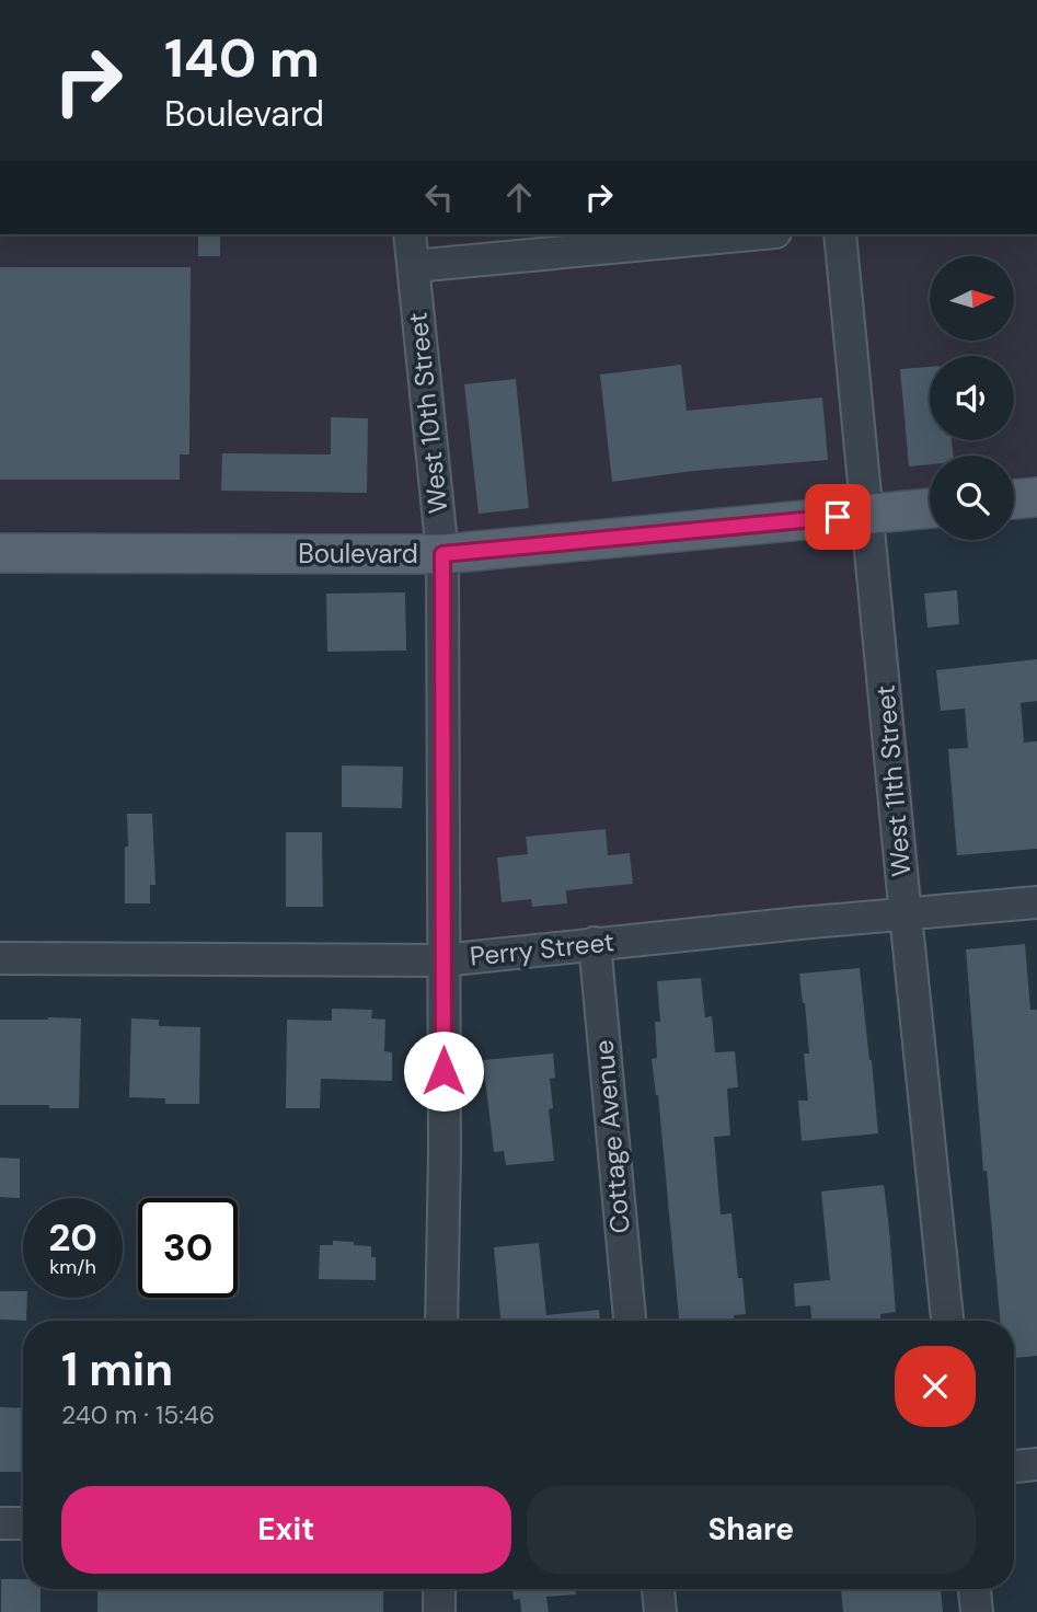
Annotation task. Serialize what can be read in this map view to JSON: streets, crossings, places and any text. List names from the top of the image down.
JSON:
{
  "streets": {
    "main road": ["Boulevard"],
    "street": [
      "West 10th Street",
      "West 11th Street",
      "Perry Street",
      "Cottage Avenue"
    ]
  },
  "crossings": [
    ["West 10th Street", "Boulevard"],
    ["West 10th Street", "Perry Street"],
    ["Boulevard", "West 11th Street"],
    ["West 11th Street", "Perry Street"],
    ["Perry Street", "Cottage Avenue"]
  ],
  "north": "right",
  "page": {
    "turn": ["140 m", "Boulevard"],
    "speed": "20 km/h",
    "limit": "30",
    "heading": ["1 min", "240 m · 15:46"],
    "buttons": ["Exit", "Share"]
  }
}
